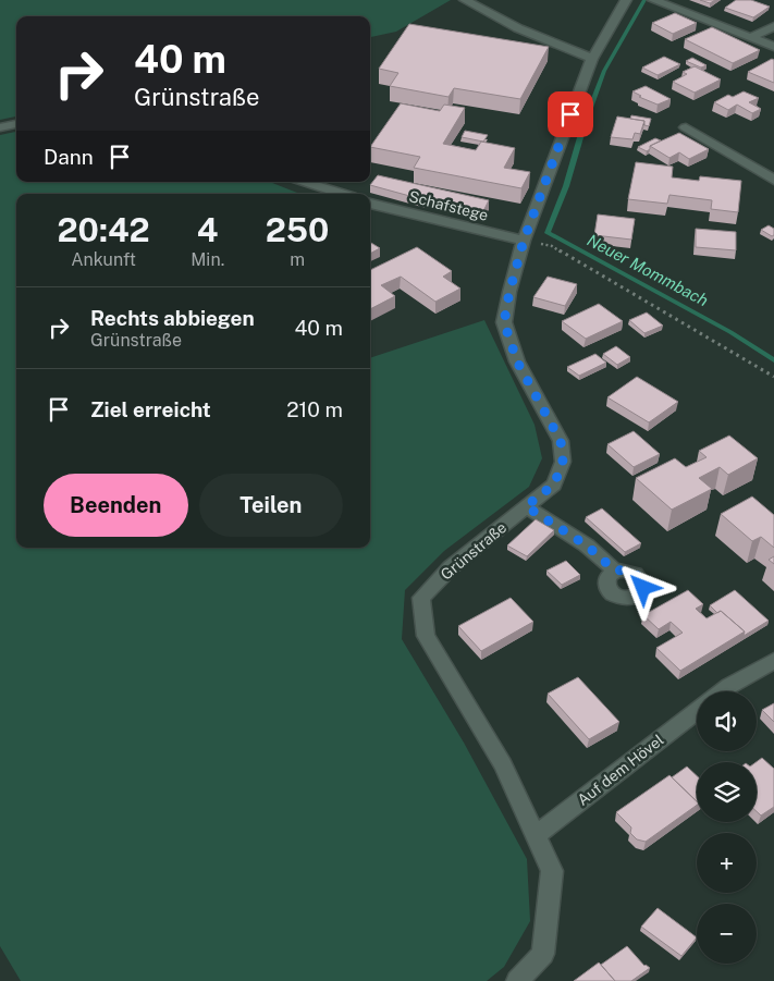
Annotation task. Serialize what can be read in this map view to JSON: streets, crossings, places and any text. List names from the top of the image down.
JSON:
{
  "streets": {
    "street": ["Schafstege", "Grünstraße", "Auf dem Hövel"]
  },
  "crossings": [
    ["Schafstege", "Grünstraße"],
    ["Grünstraße", "Auf dem Hövel"]
  ],
  "water": ["Neuer Mommbach"],
  "page": {
    "turn": ["40 m", "Grünstraße"],
    "then": "Dann",
    "eta": [
      "20:42",
      "Ankunft",
      "4",
      "Min.",
      "250",
      "m"
    ],
    "list": [
      {
        "name": "Rechts abbiegen",
        "note": "Grünstraße",
        "value": "40 m"
      },
      {
        "name": "Ziel erreicht",
        "value": "210 m"
      }
    ],
    "buttons": ["Beenden", "Teilen"],
    "map_buttons": ["+", "−"]
  }
}
